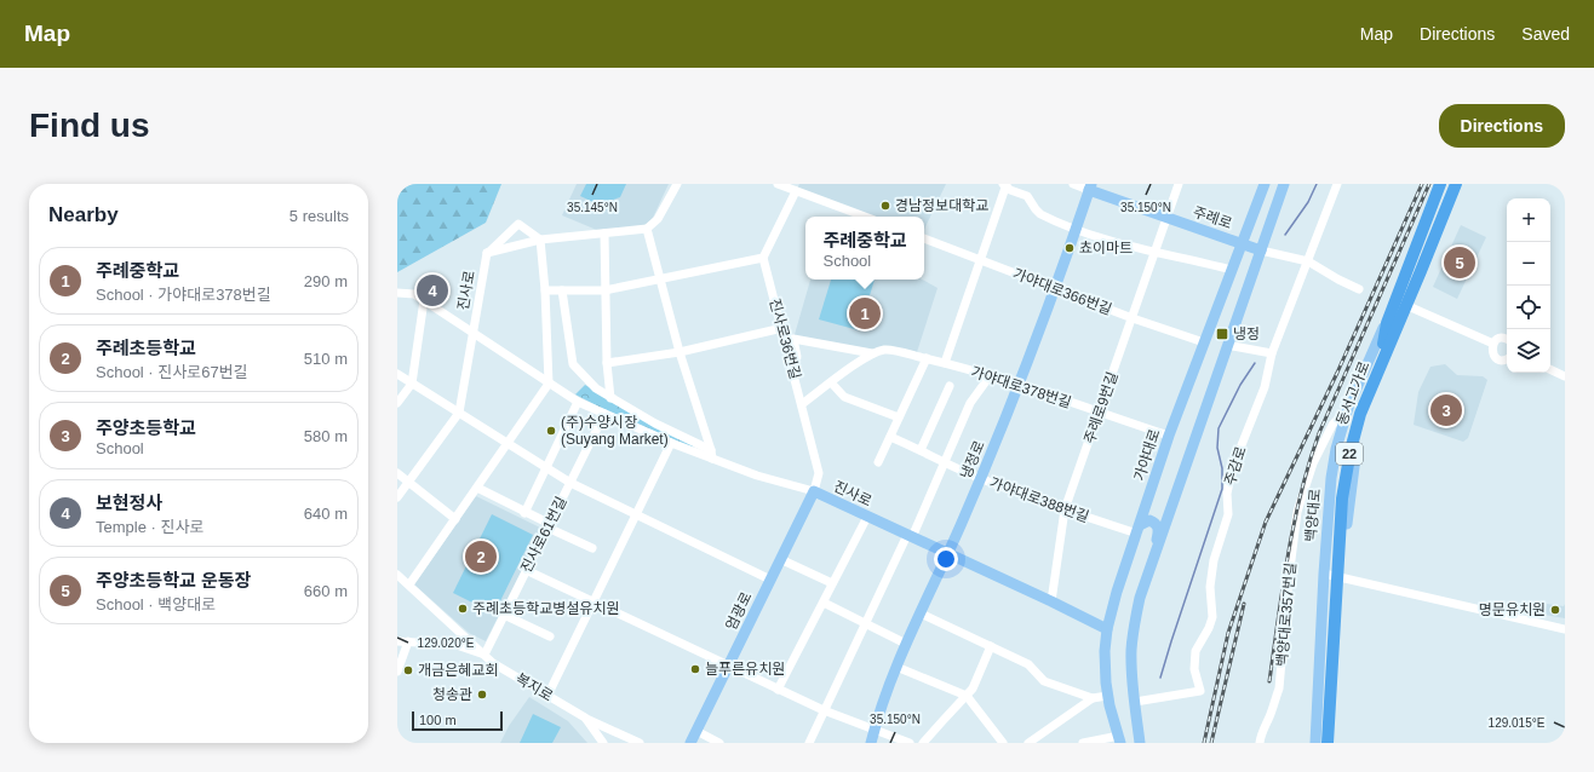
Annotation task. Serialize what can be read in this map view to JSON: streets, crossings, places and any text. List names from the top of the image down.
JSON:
{
  "streets": {
    "highway": ["동서고가로", "22"],
    "main road": [
      "주례로",
      "진사로",
      "가야대로",
      "냉정로",
      "백양대로",
      "엄광로"
    ],
    "street": [
      "가야대로366번길",
      "진사로36번길",
      "가야대로378번길",
      "주례로9번길",
      "주감로",
      "가야대로388번길",
      "진사로61번길",
      "백양대로357번길",
      "복지로"
    ]
  },
  "crossings": [
    ["주례로", "주례로9번길"],
    ["주례로", "가야대로"],
    ["주례로", "냉정로"],
    ["진사로", "진사로36번길"],
    ["진사로", "주례로9번길"],
    ["진사로", "가야대로"],
    ["진사로", "냉정로"],
    ["진사로", "진사로61번길"],
    ["진사로", "엄광로"],
    ["가야대로366번길", "주례로9번길"],
    ["가야대로366번길", "가야대로"],
    ["가야대로366번길", "냉정로"],
    ["진사로36번길", "가야대로378번길"],
    ["진사로36번길", "엄광로"],
    ["가야대로378번길", "주례로9번길"],
    ["가야대로378번길", "가야대로"],
    ["가야대로378번길", "냉정로"],
    ["주례로9번길", "가야대로388번길"],
    ["가야대로", "가야대로388번길"],
    ["냉정로", "가야대로388번길"],
    ["백양대로", "백양대로357번길"],
    ["진사로61번길", "복지로"]
  ],
  "places": {
    "other": [
      "경남정보대학교",
      "쵸이마트",
      "(주)수양시장 (Suyang Market)",
      "주례초등학교병설유치원",
      "명문유치원",
      "늘푸른유치원",
      "개금은혜교회",
      "청송관"
    ],
    "transit": ["냉정"]
  },
  "scale_bar": "100 m",
  "page": {
    "header": "Map",
    "nav": ["Map", "Directions", "Saved"],
    "buttons": "Directions",
    "title": "Find us",
    "heading": ["Nearby", "5 results"],
    "map_buttons": ["+", "−"],
    "popup": ["주례중학교", "School"],
    "pins": [
      "5",
      "4",
      "1",
      "3",
      "2"
    ],
    "list": [
      {
        "mark": "1",
        "name": "주례중학교",
        "note": "School · 가야대로378번길",
        "value": "290 m"
      },
      {
        "mark": "2",
        "name": "주례초등학교",
        "note": "School · 진사로67번길",
        "value": "510 m"
      },
      {
        "mark": "3",
        "name": "주양초등학교",
        "note": "School",
        "value": "580 m"
      },
      {
        "mark": "4",
        "name": "보현정사",
        "note": "Temple · 진사로",
        "value": "640 m"
      },
      {
        "mark": "5",
        "name": "주양초등학교 운동장",
        "note": "School · 백양대로",
        "value": "660 m"
      }
    ],
    "scale": "100 m"
  },
  "coordinates": [
    "35.145°N",
    "35.150°N",
    "129.020°E",
    "129.015°E"
  ]
}
